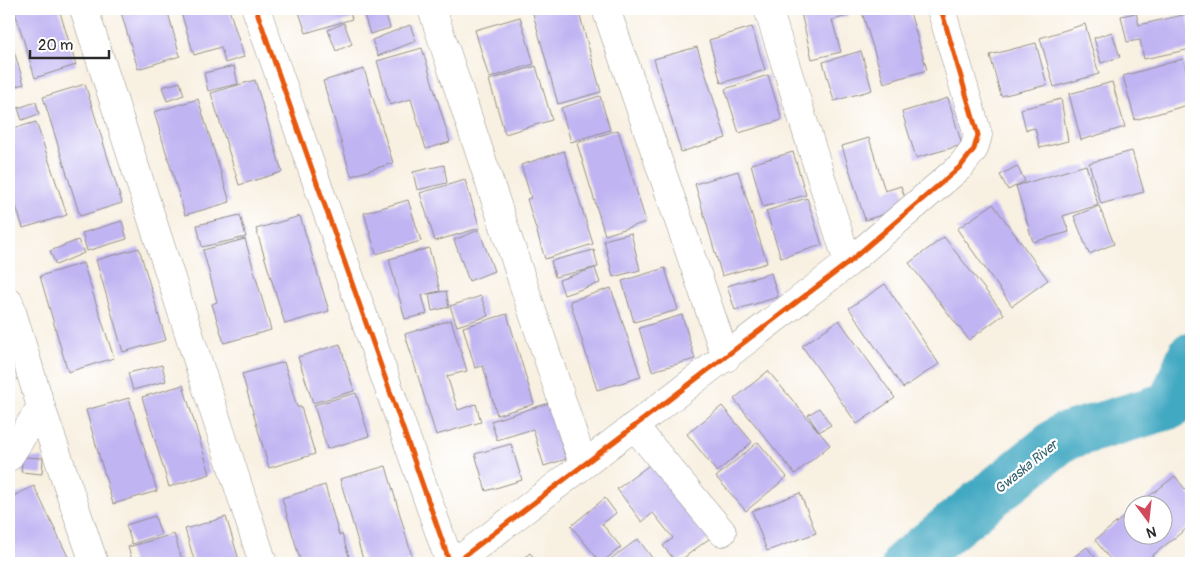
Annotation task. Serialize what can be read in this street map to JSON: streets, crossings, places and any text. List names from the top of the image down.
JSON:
{
  "water": ["Gwaska River"],
  "scale_bar": "20 m",
  "north": "bottom"
}
